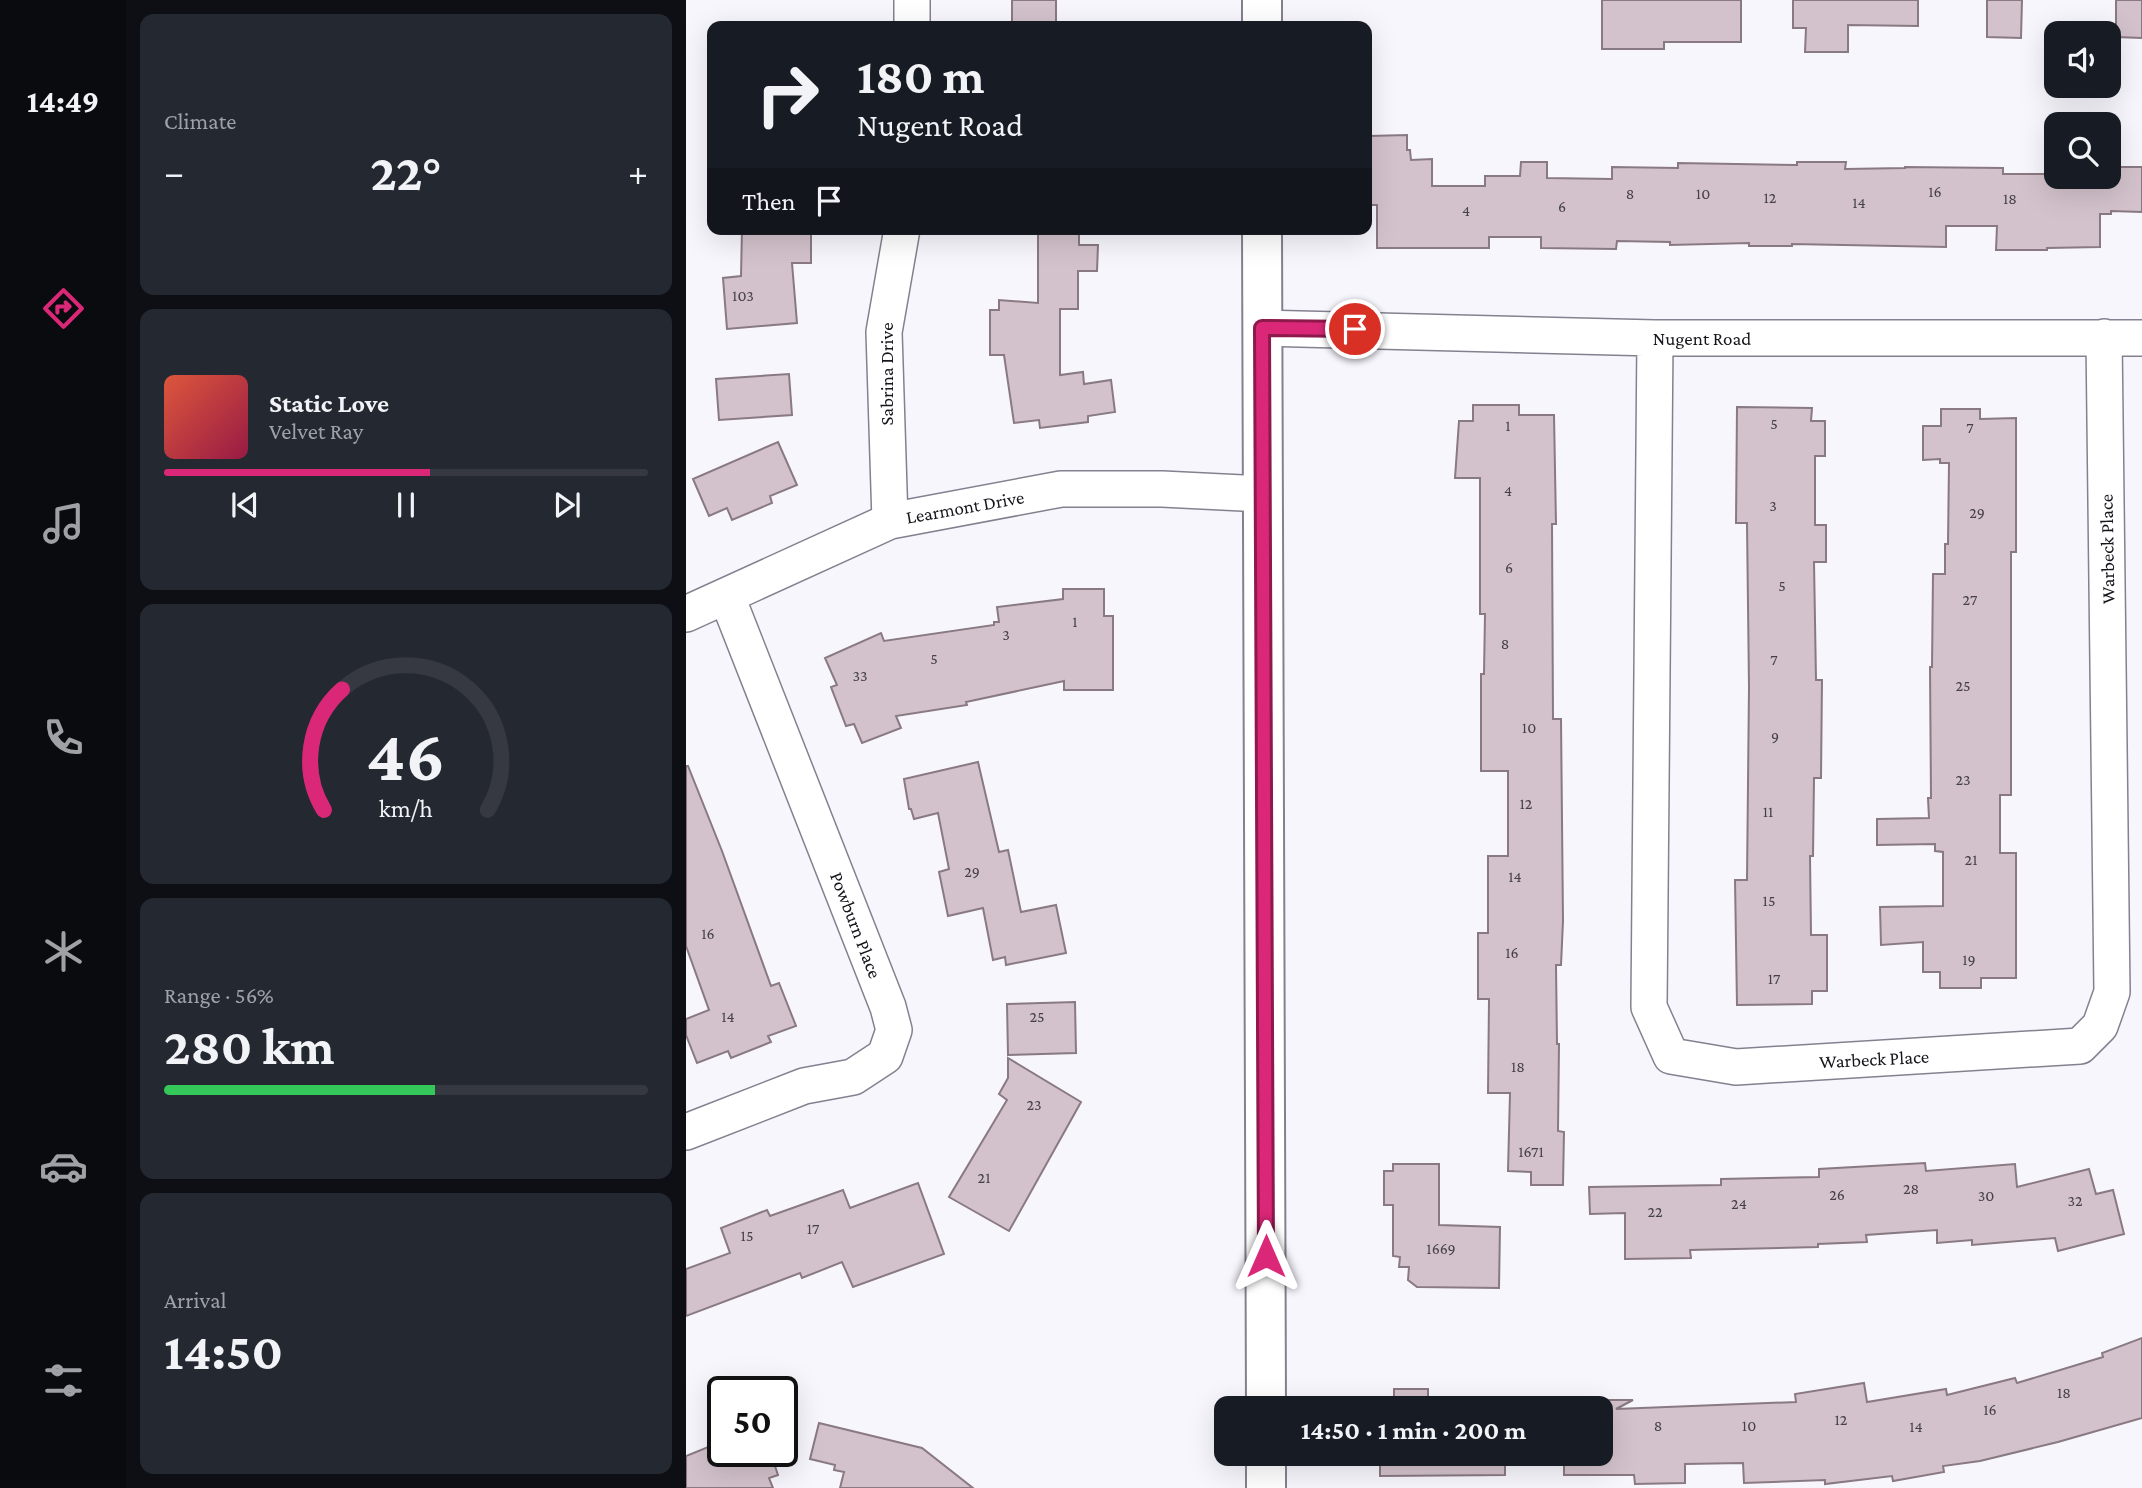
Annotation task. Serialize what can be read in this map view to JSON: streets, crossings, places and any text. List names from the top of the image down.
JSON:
{
  "streets": {
    "street": [
      "Nugent Road",
      "Sabrina Drive",
      "Learmont Drive",
      "Warbeck Place",
      "Powburn Place"
    ]
  },
  "crossings": [
    ["Nugent Road", "Warbeck Place"],
    ["Sabrina Drive", "Learmont Drive"],
    ["Learmont Drive", "Powburn Place"]
  ],
  "house_numbers": [
    "16",
    "8",
    "10",
    "12",
    "18",
    "14",
    "6",
    "4",
    "103",
    "5",
    "1",
    "7",
    "4",
    "3",
    "29",
    "6",
    "5",
    "27",
    "1",
    "3",
    "8",
    "5",
    "7",
    "33",
    "25",
    "10",
    "9",
    "23",
    "12",
    "11",
    "21",
    "29",
    "14",
    "15",
    "16",
    "16",
    "19",
    "17",
    "14",
    "25",
    "18",
    "23",
    "1671",
    "21",
    "28",
    "26",
    "30",
    "32",
    "24",
    "22",
    "17",
    "15",
    "1669",
    "18",
    "16",
    "12",
    "8",
    "10",
    "14"
  ],
  "page": {
    "tabs": "14:49",
    "tile": [
      "Climate",
      ["Range · 56%", "280 km"],
      ["Arrival", "14:50"]
    ],
    "turn": ["180 m", "Nugent Road"],
    "heat": ["−", "22°", "+"],
    "then": "Then",
    "song": ["Static Love", "Velvet Ray"],
    "limit": "50",
    "trip": "14:50 · 1 min · 200 m",
    "gauge": ["46", "km/h"]
  }
}
